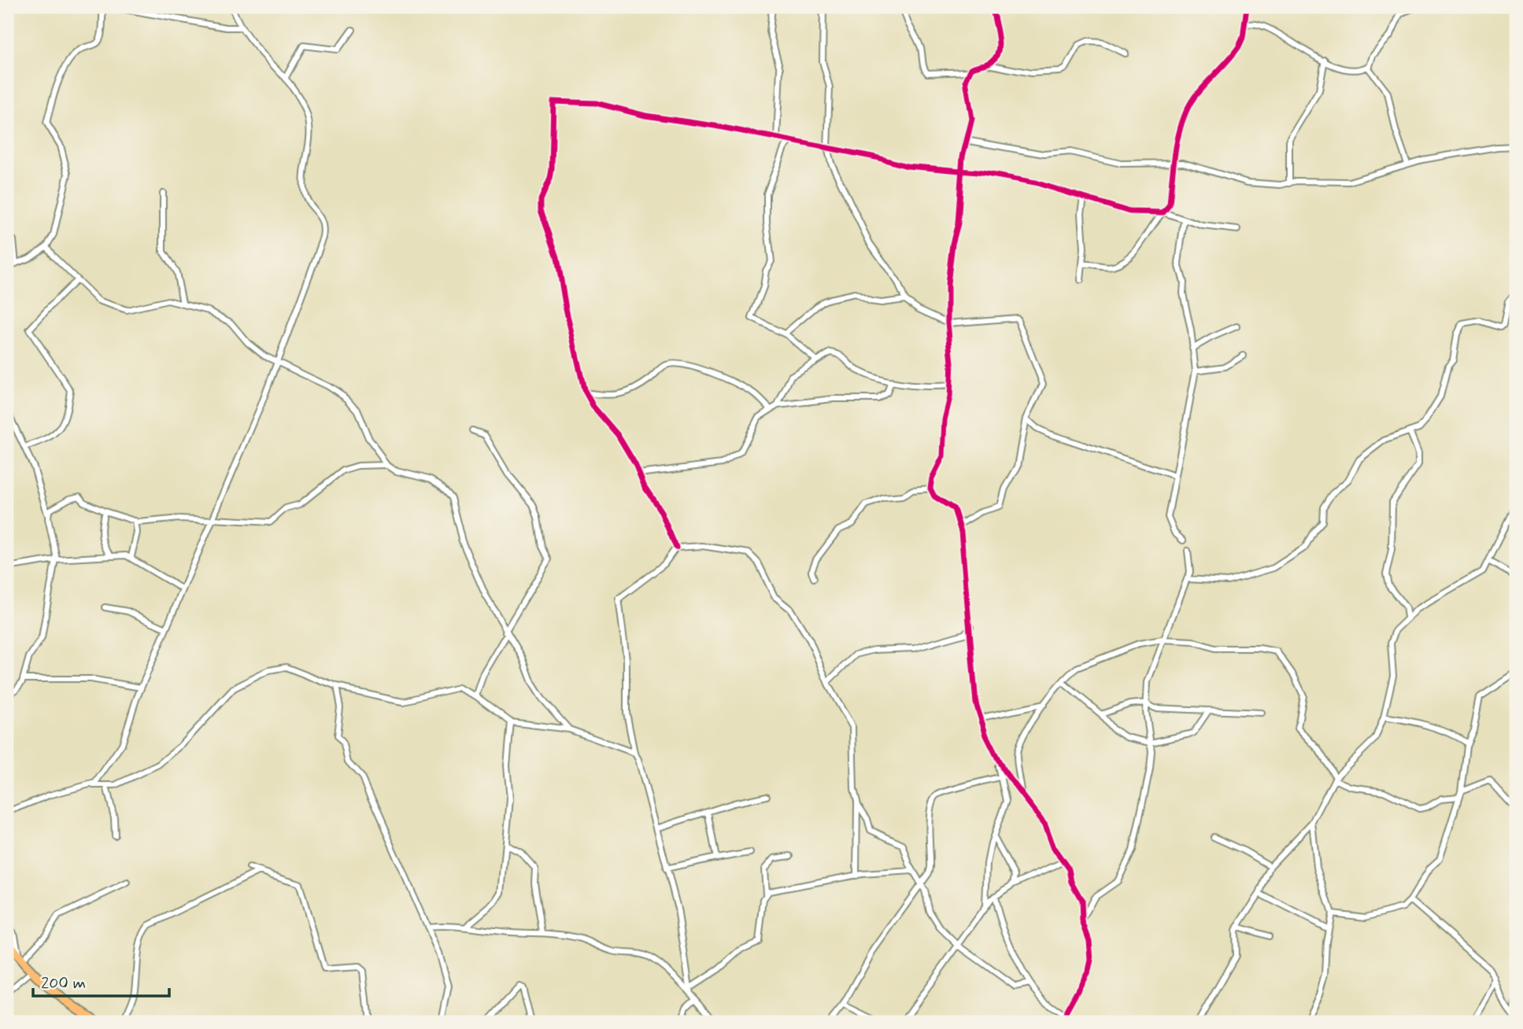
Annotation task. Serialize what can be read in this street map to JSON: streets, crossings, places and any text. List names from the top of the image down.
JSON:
{
  "scale_bar": "200 m"
}
